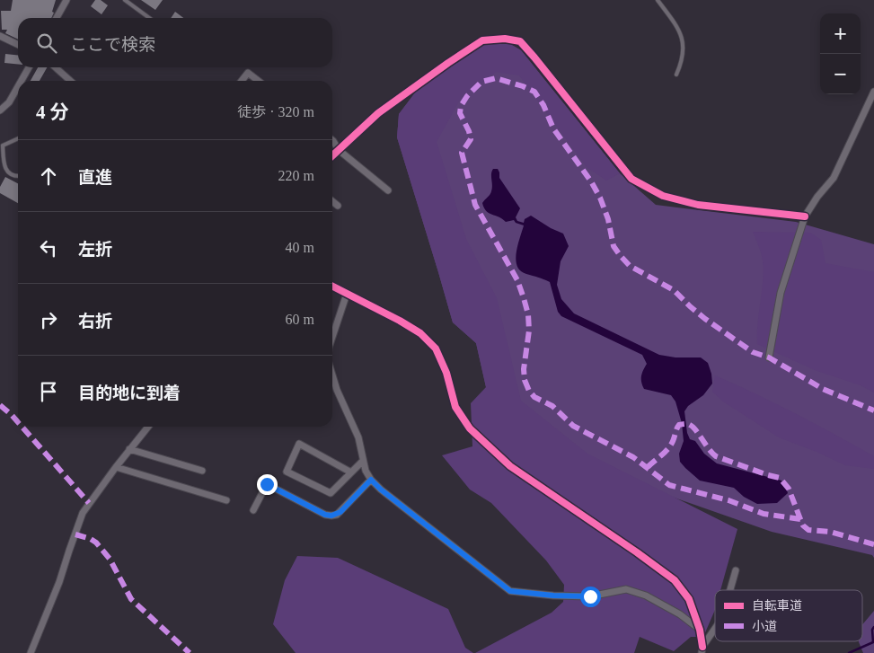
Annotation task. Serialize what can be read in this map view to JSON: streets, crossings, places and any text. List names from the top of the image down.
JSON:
{
  "legend": ["自転車道", "小道"],
  "page": {
    "map_buttons": ["+", "−"],
    "search": "ここで検索",
    "heading": ["4 分", "徒歩 · 320 m"],
    "list": [
      ["直進", "220 m"],
      ["左折", "40 m"],
      ["右折", "60 m"],
      "目的地に到着"
    ]
  }
}
